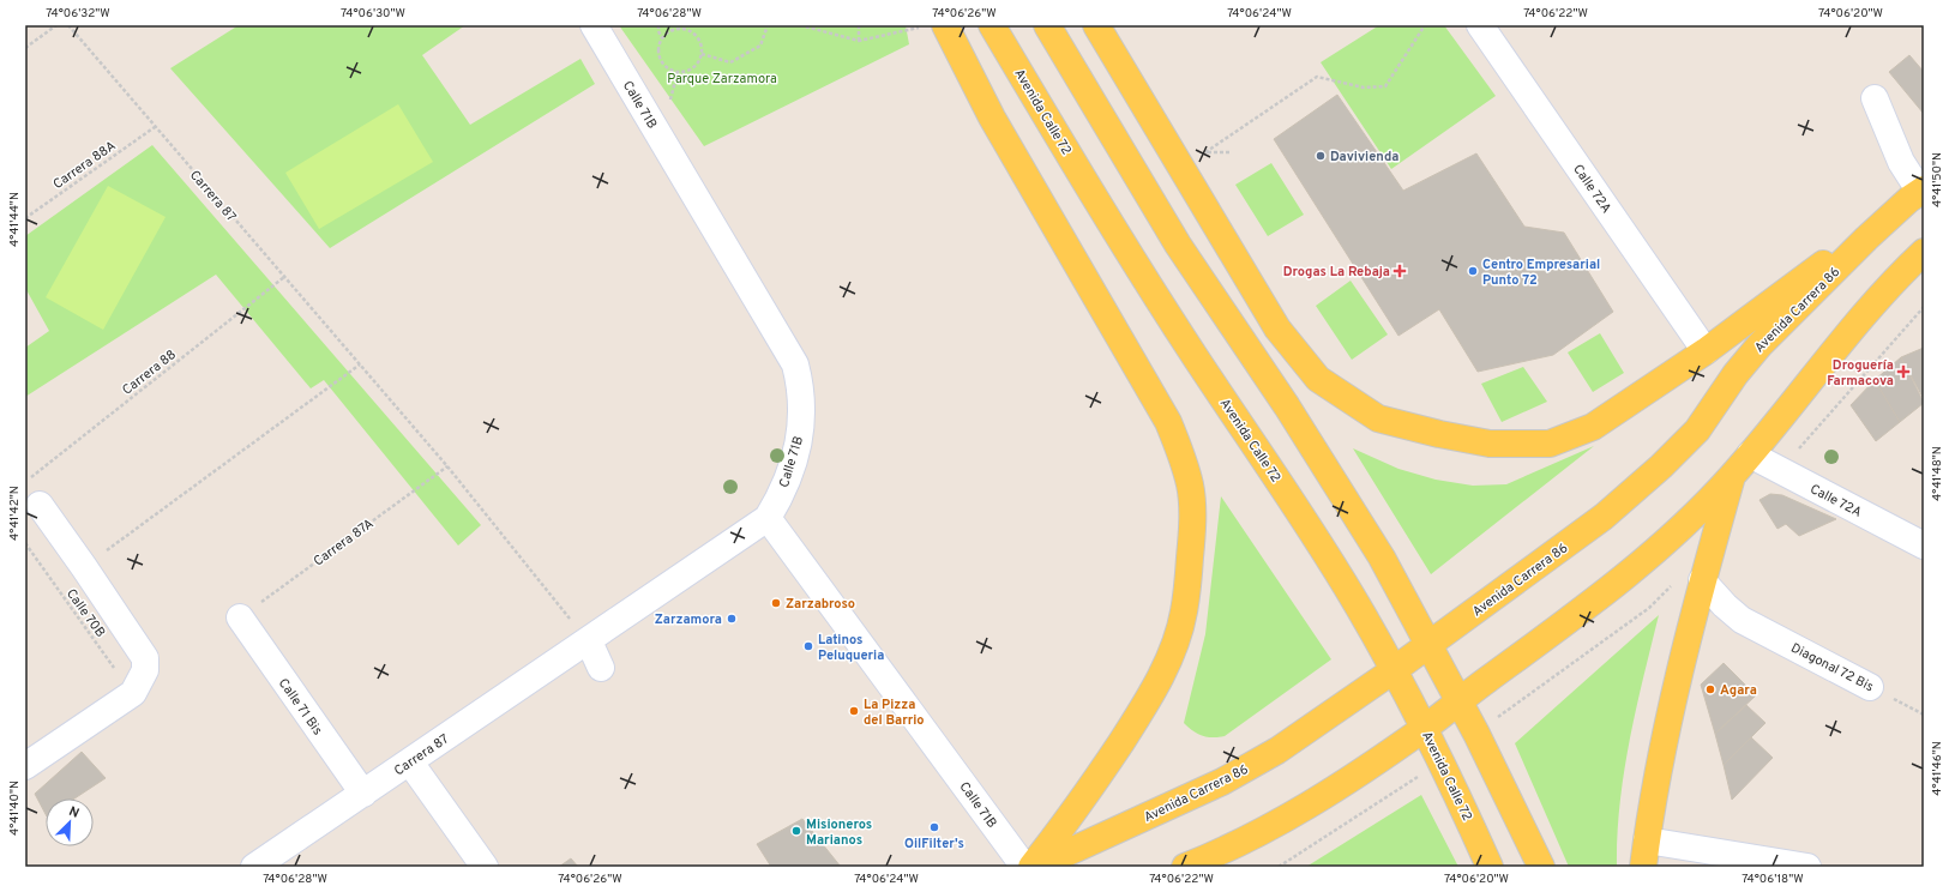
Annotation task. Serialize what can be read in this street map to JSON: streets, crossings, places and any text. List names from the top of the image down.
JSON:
{
  "streets": {
    "main road": ["Avenida Calle 72", "Avenida Carrera 86"],
    "street": [
      "Calle 71B",
      "Calle 72A",
      "Carrera 87",
      "Diagonal 72 Bis",
      "Calle 71 Bis"
    ],
    "path": [
      "Carrera 88A",
      "Carrera 88",
      "Carrera 87A",
      "Calle 70B"
    ]
  },
  "crossings": [
    ["Calle 71B", "Carrera 87"],
    ["Avenida Calle 72", "Avenida Carrera 86"],
    ["Carrera 88A", "Carrera 87"],
    ["Carrera 87", "Carrera 88"],
    ["Carrera 87", "Carrera 87A"],
    ["Carrera 87", "Calle 71 Bis"],
    ["Carrera 87A", "Calle 71 Bis"]
  ],
  "parks": ["Parque Zarzamora"],
  "places": {
    "other": [
      "Davivienda",
      "Centro Empresarial Punto 72",
      "Zarzabroso",
      "Zarzamora",
      "Latinos Peluqueria",
      "Agara",
      "La Pizza del Barrio",
      "OilFilter's",
      "Misioneros Marianos"
    ],
    "health": ["Drogas La Rebaja", "Droguería Farmacova"]
  },
  "north": "top right",
  "coordinates": [
    "74°06'32\"W",
    "74°06'30\"W",
    "74°06'28\"W",
    "74°06'26\"W",
    "74°06'24\"W",
    "74°06'22\"W",
    "74°06'20\"W",
    "4°41'50\"N",
    "4°41'44\"N",
    "4°41'48\"N",
    "4°41'42\"N",
    "4°41'46\"N",
    "4°41'40\"N",
    "74°06'18\"W"
  ]
}
